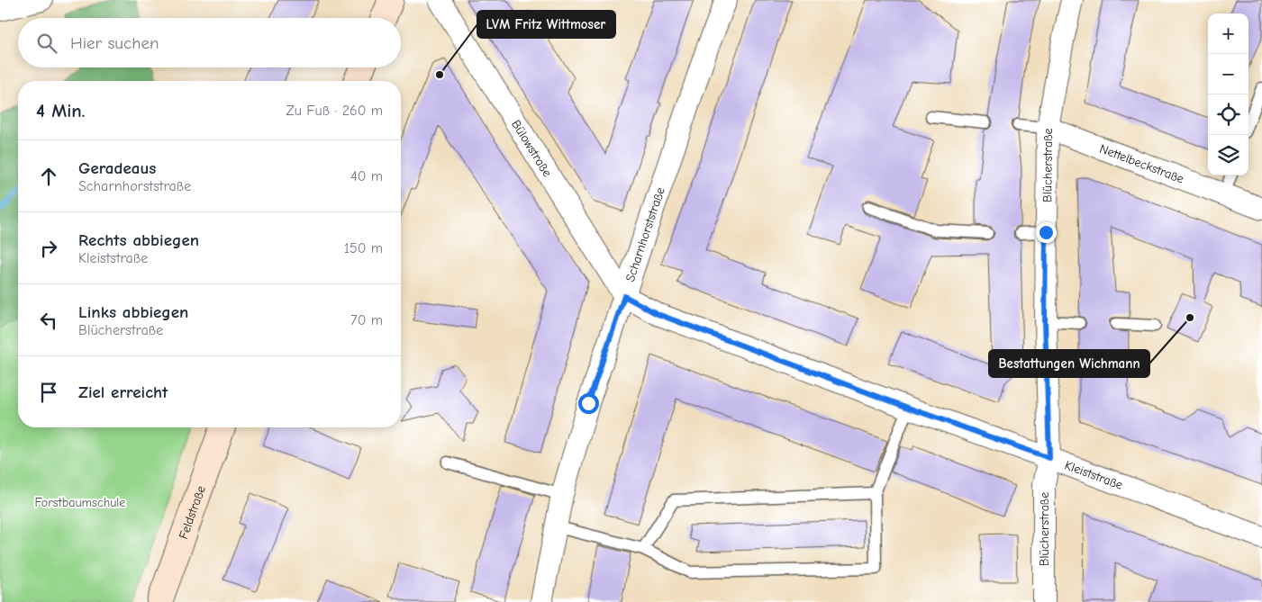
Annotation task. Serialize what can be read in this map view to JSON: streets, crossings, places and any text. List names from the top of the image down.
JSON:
{
  "streets": {
    "street": [
      "Bülowstraße",
      "Nettelbeckstraße",
      "Blücherstraße",
      "Scharnhorststraße",
      "Kleiststraße",
      "Feldstraße"
    ]
  },
  "crossings": [
    ["Bülowstraße", "Scharnhorststraße"],
    ["Bülowstraße", "Kleiststraße"],
    ["Nettelbeckstraße", "Blücherstraße"],
    ["Blücherstraße", "Kleiststraße"],
    ["Scharnhorststraße", "Kleiststraße"]
  ],
  "parks": ["Forstbaumschule"],
  "places": ["LVM Fritz Wittmoser", "Bestattungen Wichmann"],
  "page": {
    "map_buttons": ["+", "−"],
    "search": "Hier suchen",
    "heading": ["4 Min.", "Zu Fuß · 260 m"],
    "list": [
      ["Geradeaus", "Scharnhorststraße", "40 m"],
      ["Rechts abbiegen", "Kleiststraße", "150 m"],
      ["Links abbiegen", "Blücherstraße", "70 m"],
      "Ziel erreicht"
    ]
  }
}
